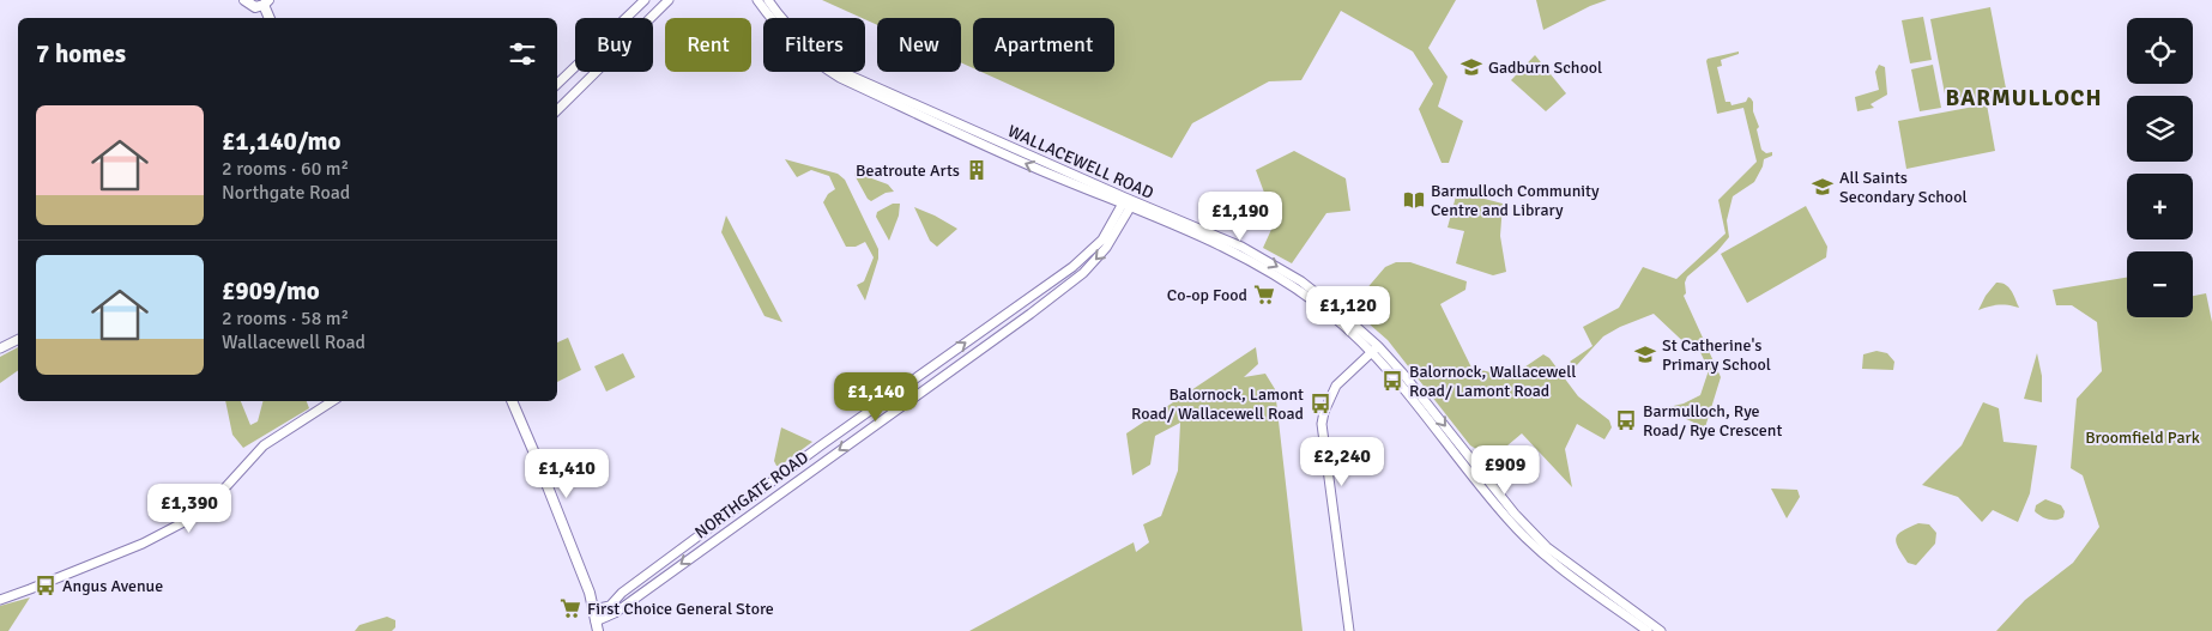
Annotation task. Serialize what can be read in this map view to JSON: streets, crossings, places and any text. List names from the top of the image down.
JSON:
{
  "streets": {
    "street": ["WALLACEWELL ROAD", "NORTHGATE ROAD"]
  },
  "crossings": [
    ["WALLACEWELL ROAD", "NORTHGATE ROAD"]
  ],
  "districts": ["BARMULLOCH"],
  "parks": ["Broomfield Park"],
  "places": {
    "school or university": ["Gadburn School", "All Saints Secondary School", "St Catherine's Primary School"],
    "building": ["Beatroute Arts"],
    "library": ["Barmulloch Community Centre and Library"],
    "supermarket": ["Co-op Food", "First Choice General Store"],
    "bus stop": [
      "Balornock, Wallacewell Road/ Lamont Road",
      "Balornock, Lamont Road/ Wallacewell Road",
      "Barmulloch, Rye Road/ Rye Crescent",
      "Angus Avenue"
    ]
  },
  "page": {
    "map_buttons": ["+", "−"],
    "chip": [
      "Buy",
      "Rent",
      "Filters",
      "New",
      "Apartment"
    ],
    "heading": "7 homes",
    "list": [
      {
        "name": "£1,140/mo",
        "note": "2 rooms · 60 m² · Northgate Road"
      },
      {
        "name": "£909/mo",
        "note": "2 rooms · 58 m² · Wallacewell Road"
      }
    ],
    "price": [
      "£1,190",
      "£1,120",
      "£1,140",
      "£2,240",
      "£909",
      "£1,410",
      "£1,390"
    ]
  }
}
